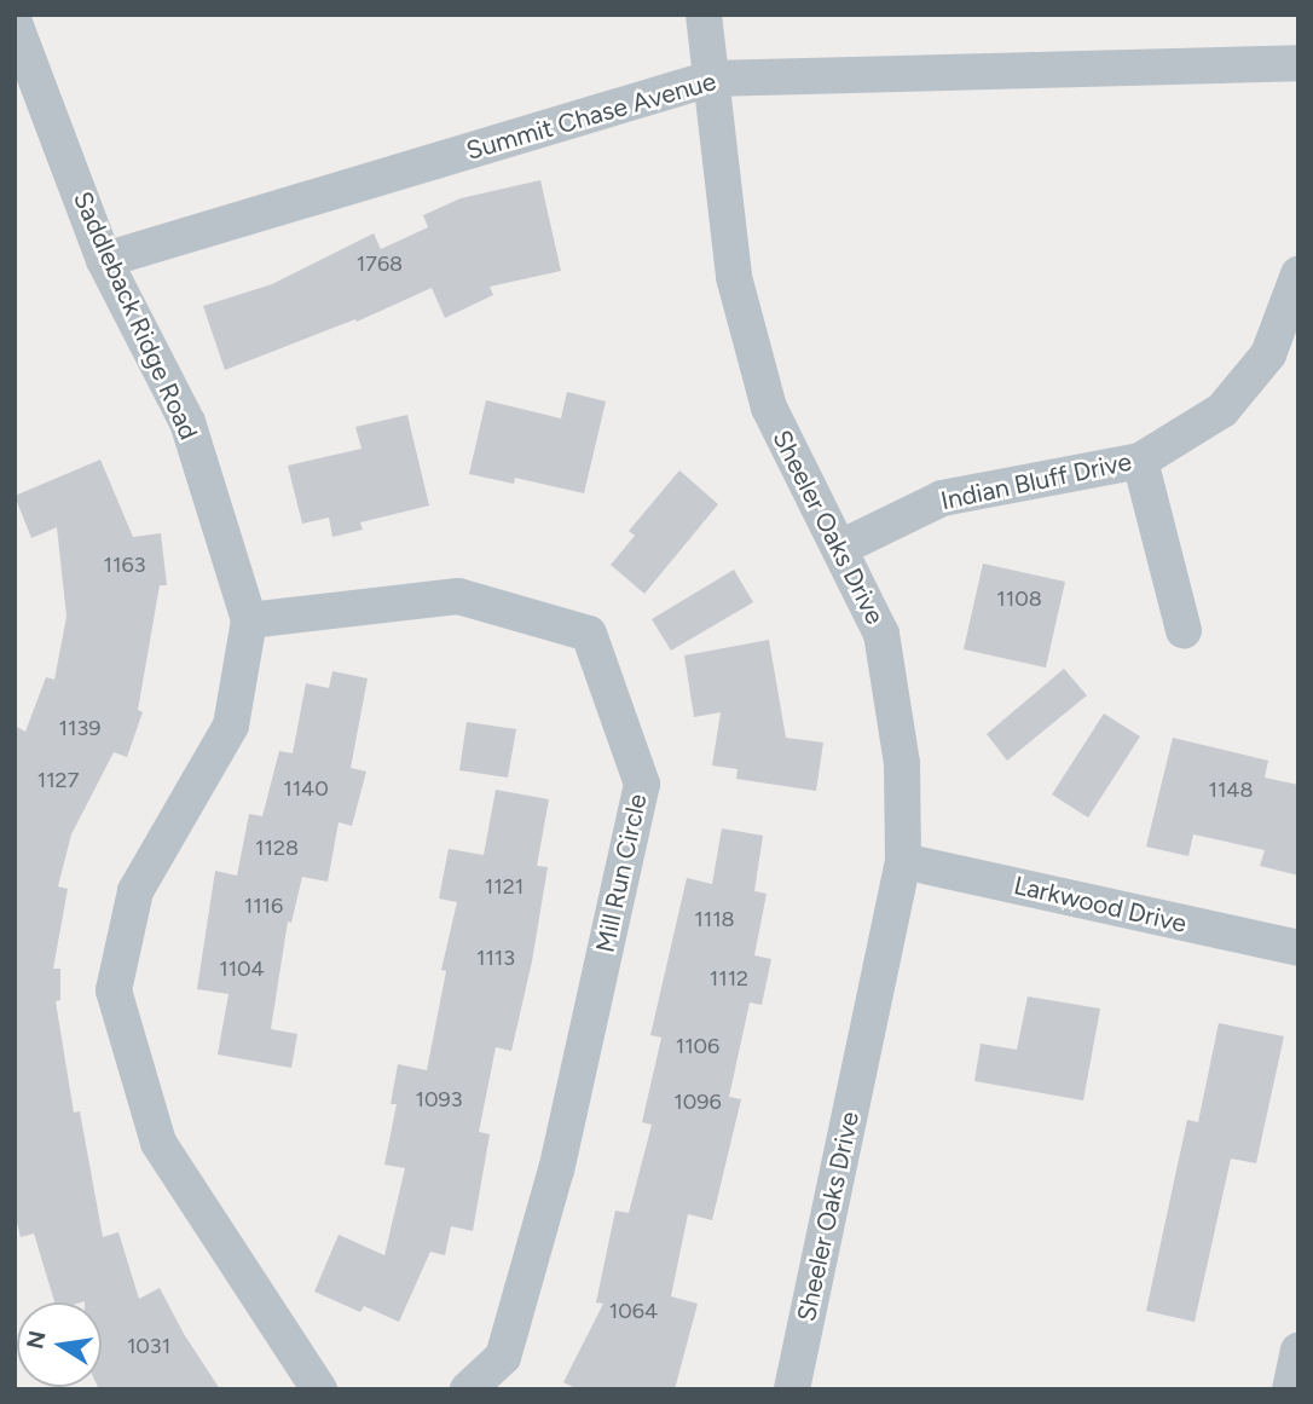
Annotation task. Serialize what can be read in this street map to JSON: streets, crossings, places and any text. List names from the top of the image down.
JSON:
{
  "streets": {
    "street": [
      "Summit Chase Avenue",
      "Saddleback Ridge Road",
      "Indian Bluff Drive",
      "Sheeler Oaks Drive",
      "Mill Run Circle",
      "Larkwood Drive"
    ]
  },
  "crossings": [
    ["Summit Chase Avenue", "Saddleback Ridge Road"],
    ["Summit Chase Avenue", "Sheeler Oaks Drive"],
    ["Saddleback Ridge Road", "Mill Run Circle"],
    ["Indian Bluff Drive", "Sheeler Oaks Drive"],
    ["Sheeler Oaks Drive", "Larkwood Drive"]
  ],
  "house_numbers": [
    "1768",
    "1163",
    "1108",
    "1139",
    "1127",
    "1140",
    "1148",
    "1128",
    "1121",
    "1116",
    "1118",
    "1113",
    "1104",
    "1112",
    "1106",
    "1093",
    "1096",
    "1064",
    "1031"
  ],
  "north": "left"
}
